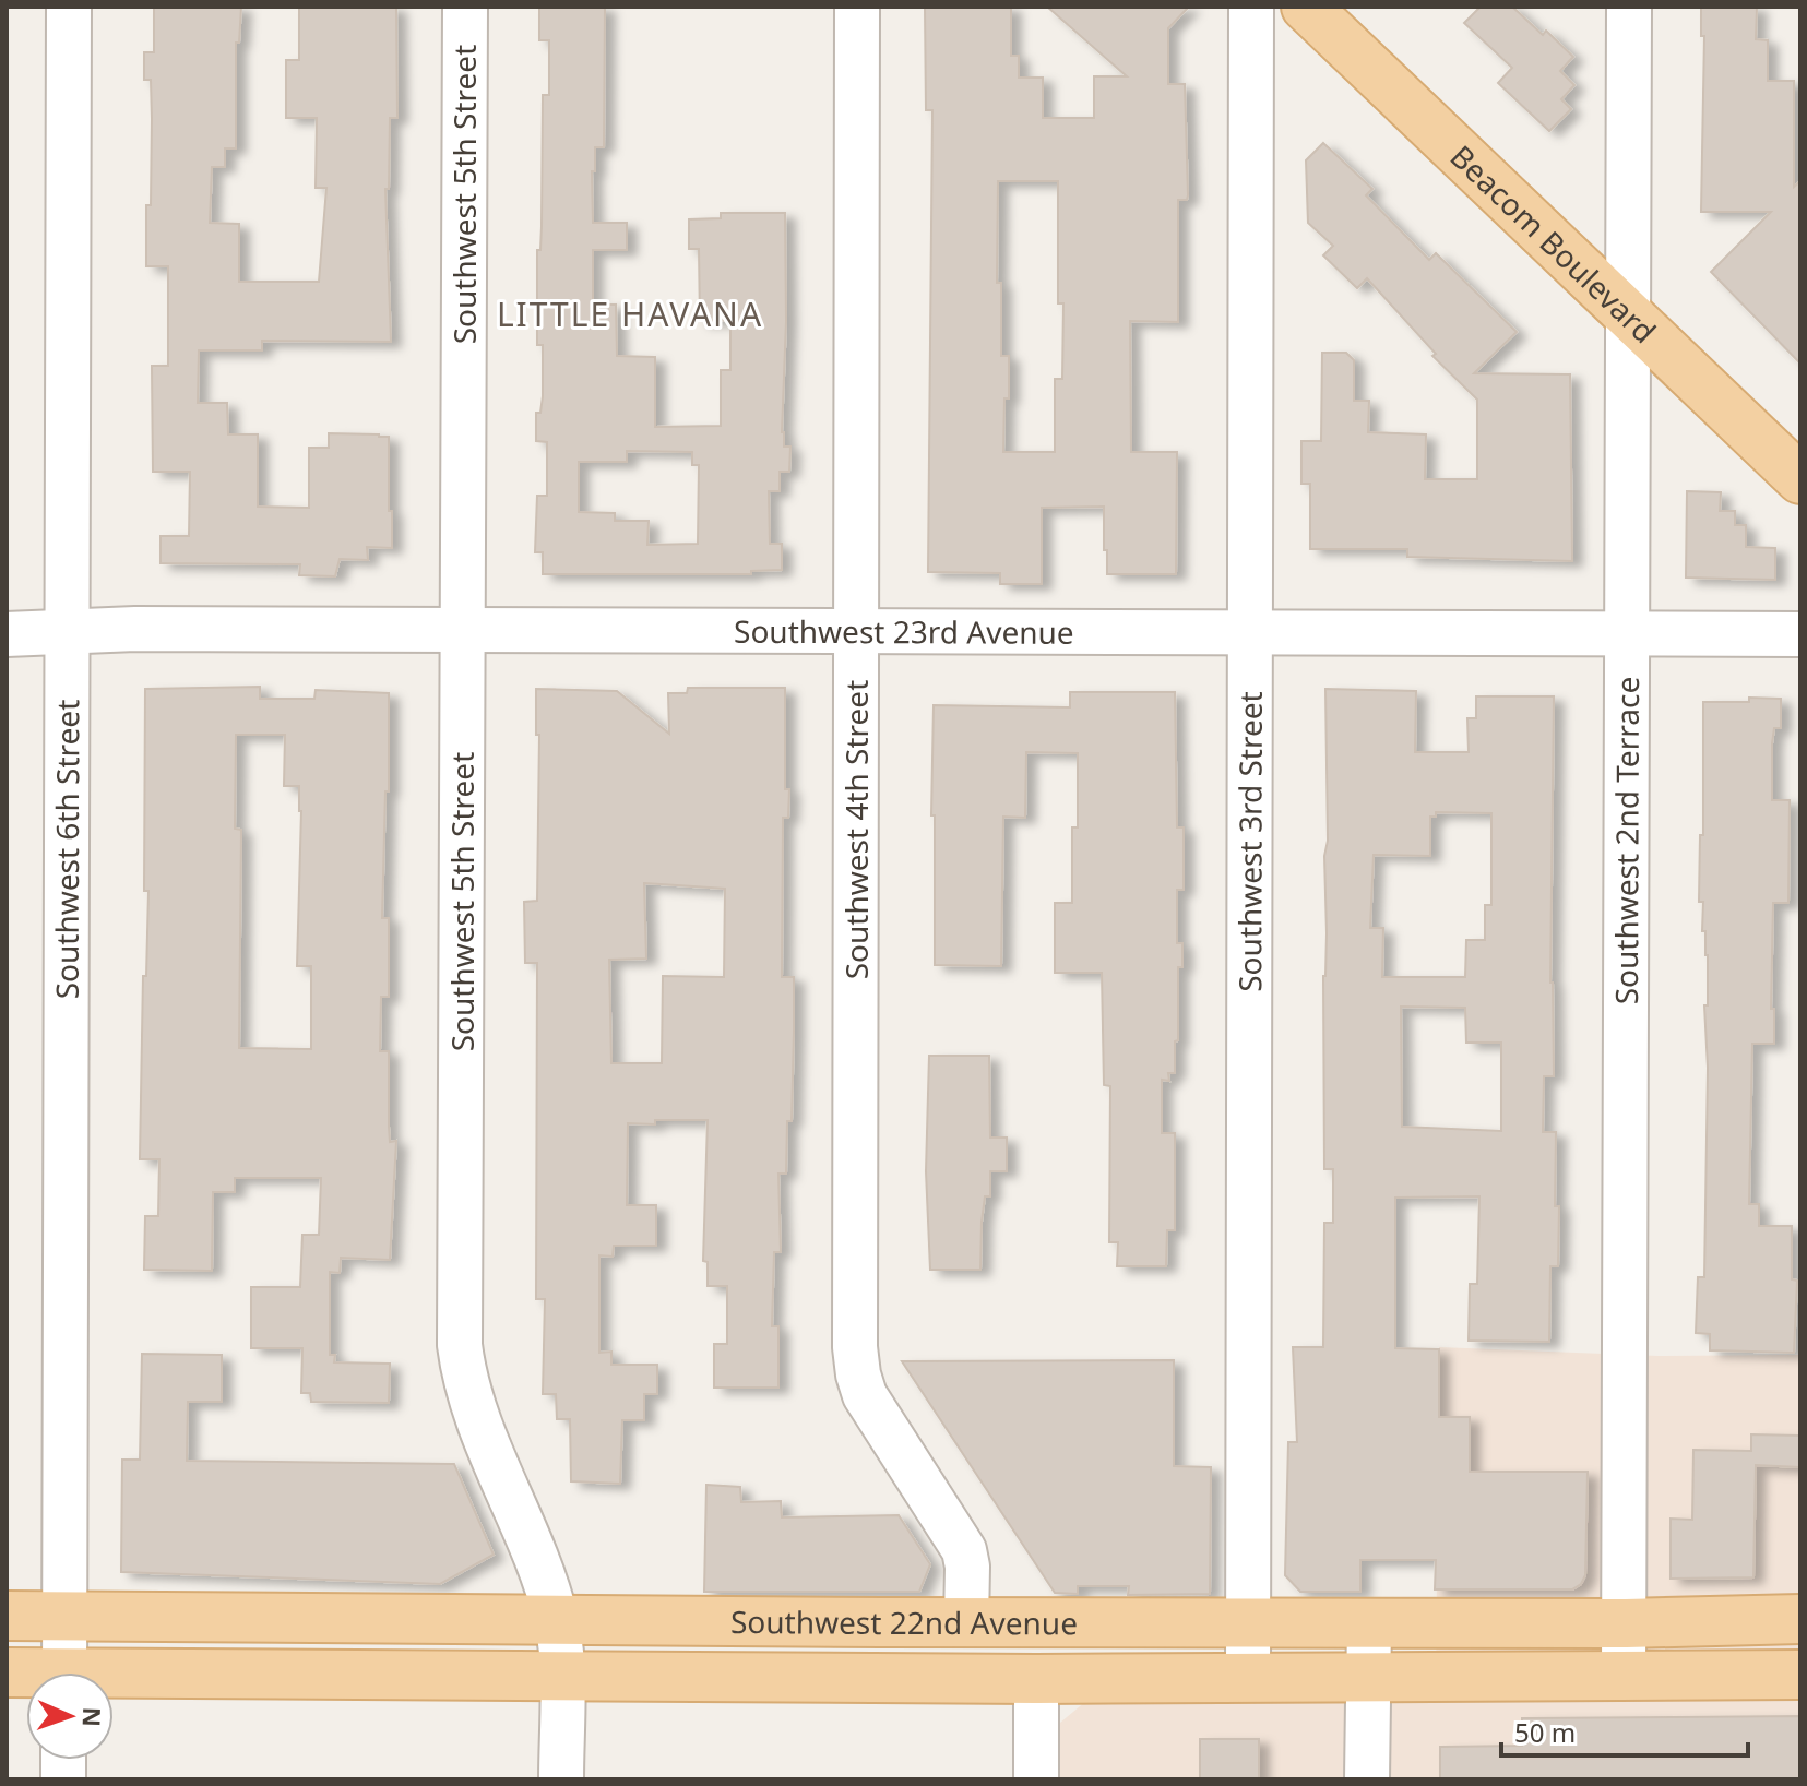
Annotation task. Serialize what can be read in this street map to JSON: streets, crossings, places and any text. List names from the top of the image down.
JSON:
{
  "streets": {
    "main road": ["Beacom Boulevard", "Southwest 22nd Avenue"],
    "street": [
      "Southwest 5th Street",
      "Southwest 23rd Avenue",
      "Southwest 4th Street",
      "Southwest 2nd Terrace",
      "Southwest 3rd Street",
      "Southwest 6th Street"
    ]
  },
  "crossings": [
    ["Southwest 5th Street", "Southwest 23rd Avenue"],
    ["Southwest 5th Street", "Southwest 22nd Avenue"],
    ["Beacom Boulevard", "Southwest 2nd Terrace"],
    ["Southwest 23rd Avenue", "Southwest 4th Street"],
    ["Southwest 23rd Avenue", "Southwest 2nd Terrace"],
    ["Southwest 23rd Avenue", "Southwest 3rd Street"],
    ["Southwest 23rd Avenue", "Southwest 6th Street"],
    ["Southwest 4th Street", "Southwest 22nd Avenue"],
    ["Southwest 2nd Terrace", "Southwest 22nd Avenue"],
    ["Southwest 3rd Street", "Southwest 22nd Avenue"],
    ["Southwest 6th Street", "Southwest 22nd Avenue"]
  ],
  "districts": ["LITTLE HAVANA"],
  "scale_bar": "50 m",
  "north": "right"
}
